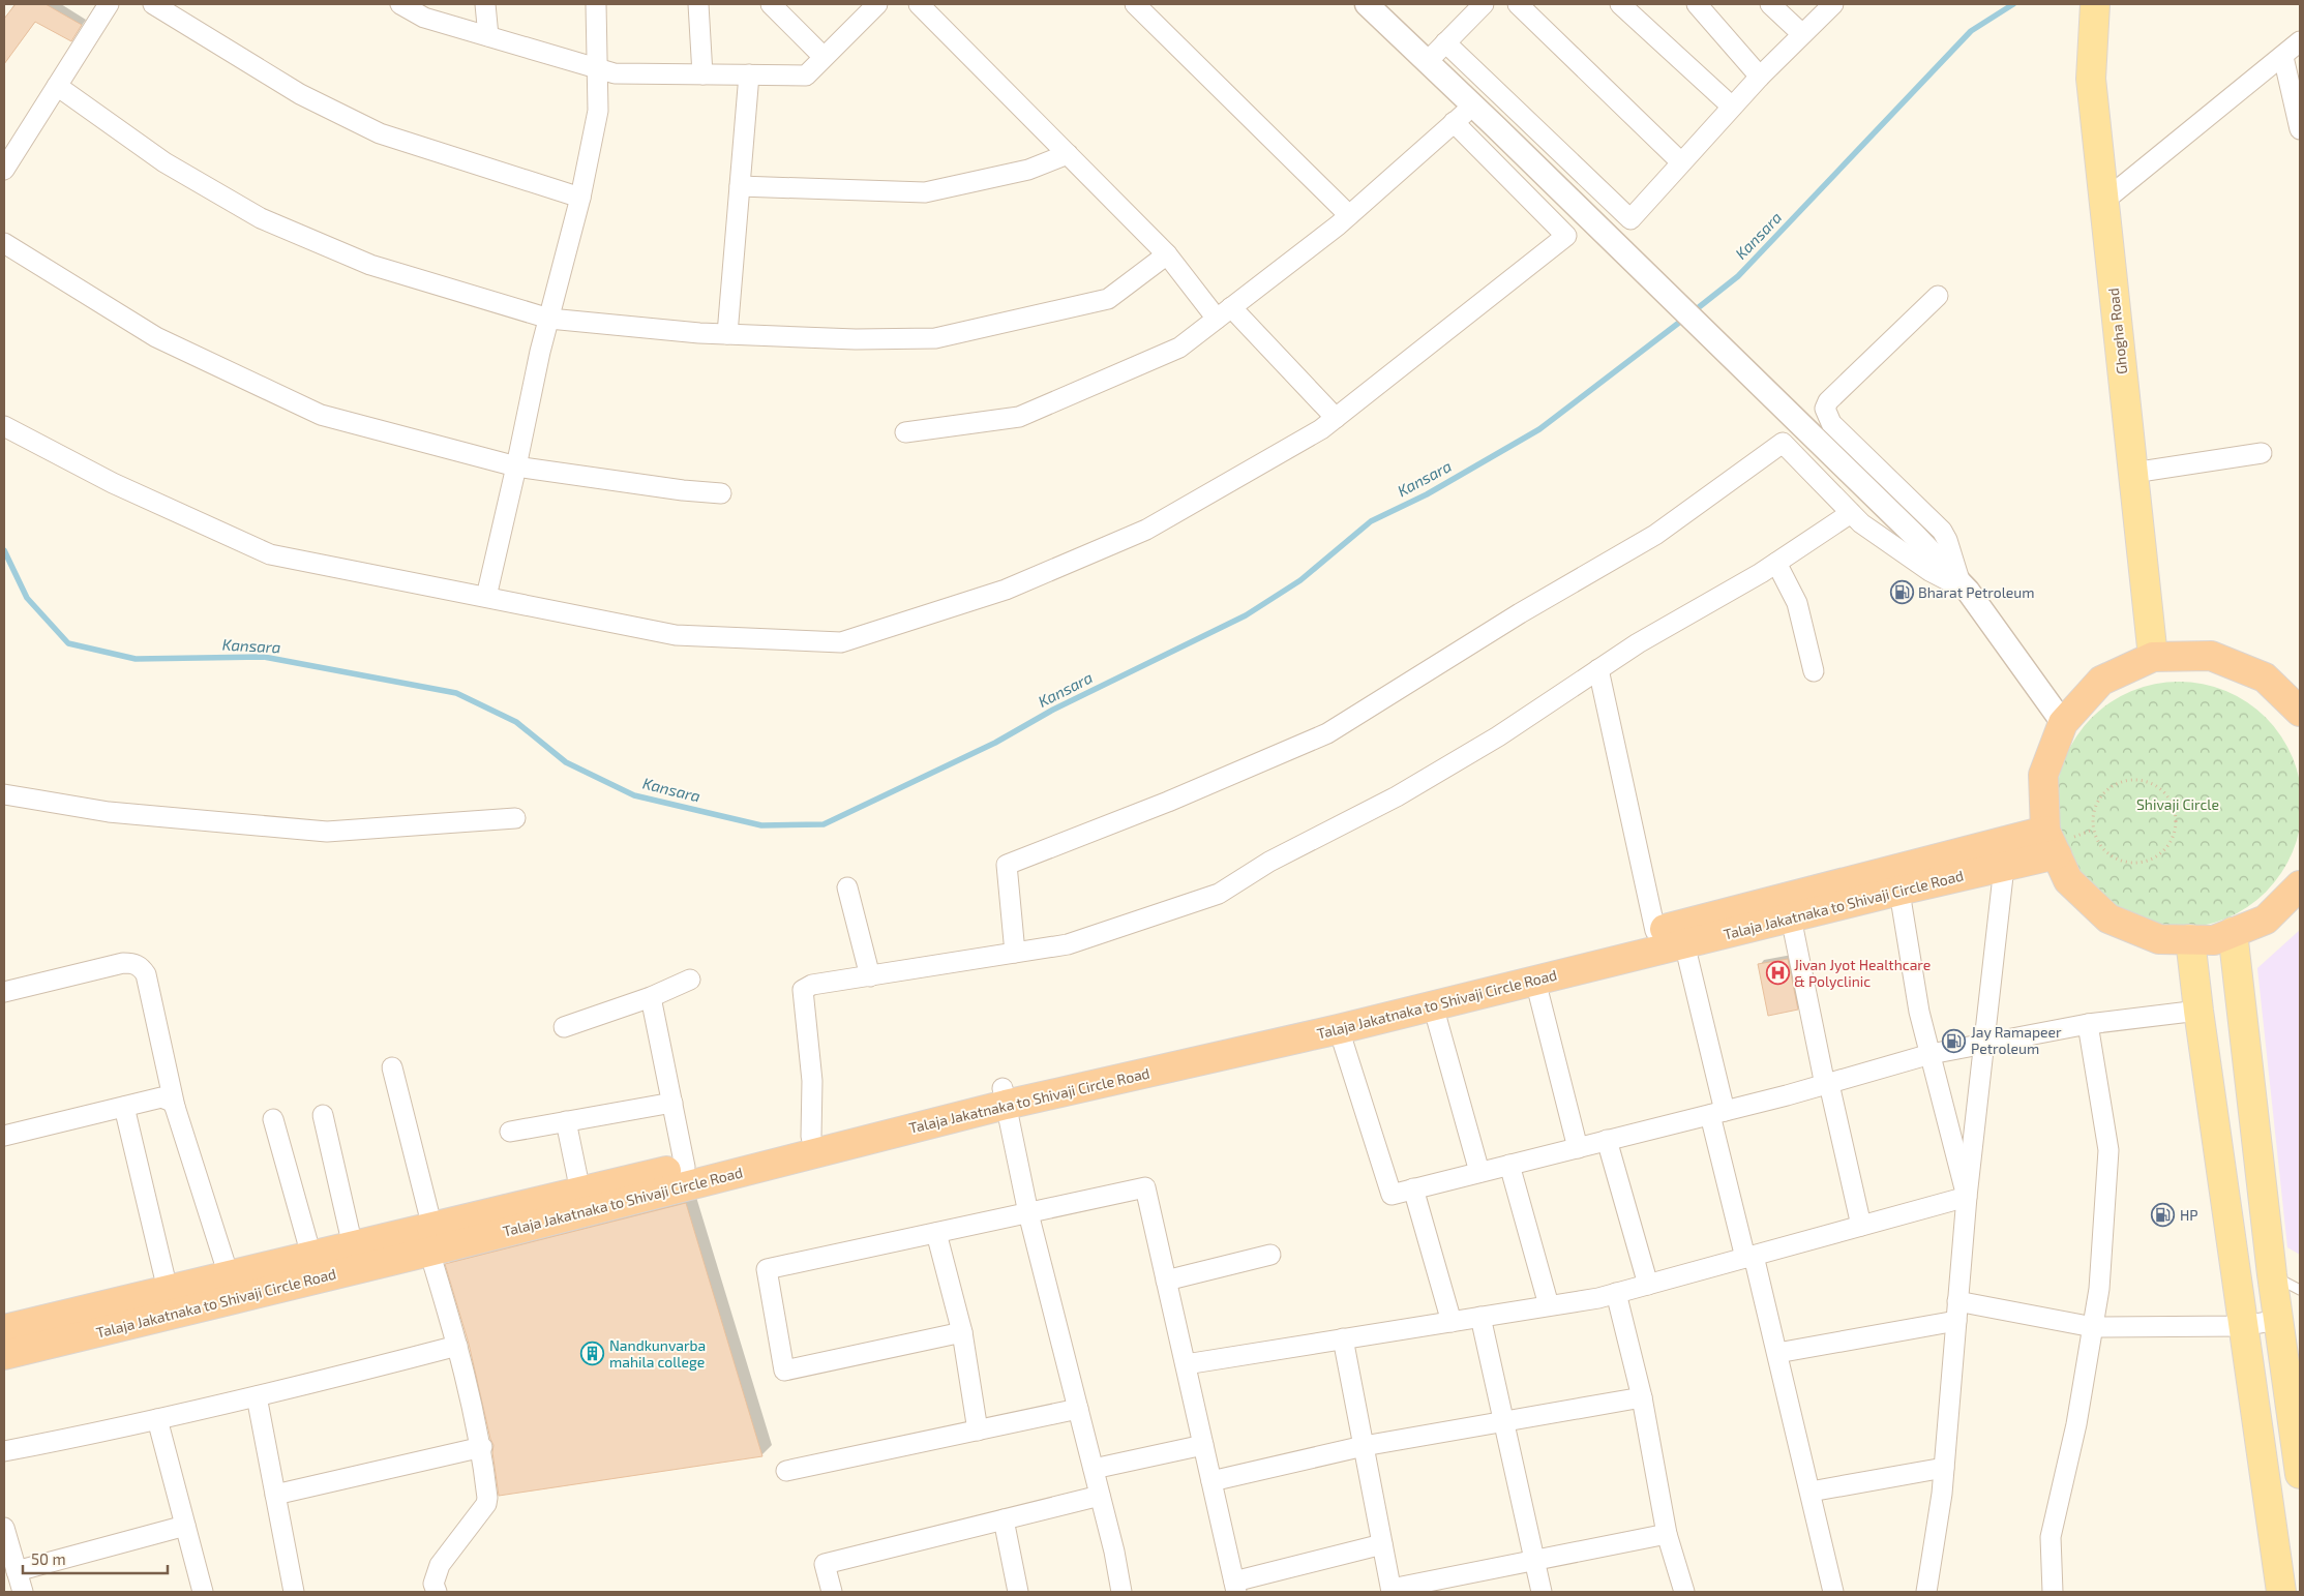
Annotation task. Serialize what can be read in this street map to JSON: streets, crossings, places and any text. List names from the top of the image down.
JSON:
{
  "streets": {
    "highway": ["Talaja Jakatnaka to Shivaji Circle Road"],
    "main road": ["Ghogha Road"]
  },
  "water": ["Kansara"],
  "parks": ["Shivaji Circle"],
  "places": {
    "fuel station": ["Bharat Petroleum", "Jay Ramapeer Petroleum", "HP"],
    "hospital": ["Jivan Jyot Healthcare & Polyclinic"],
    "building": ["Nandkunvarba mahila college"]
  },
  "scale_bar": "50 m"
}
